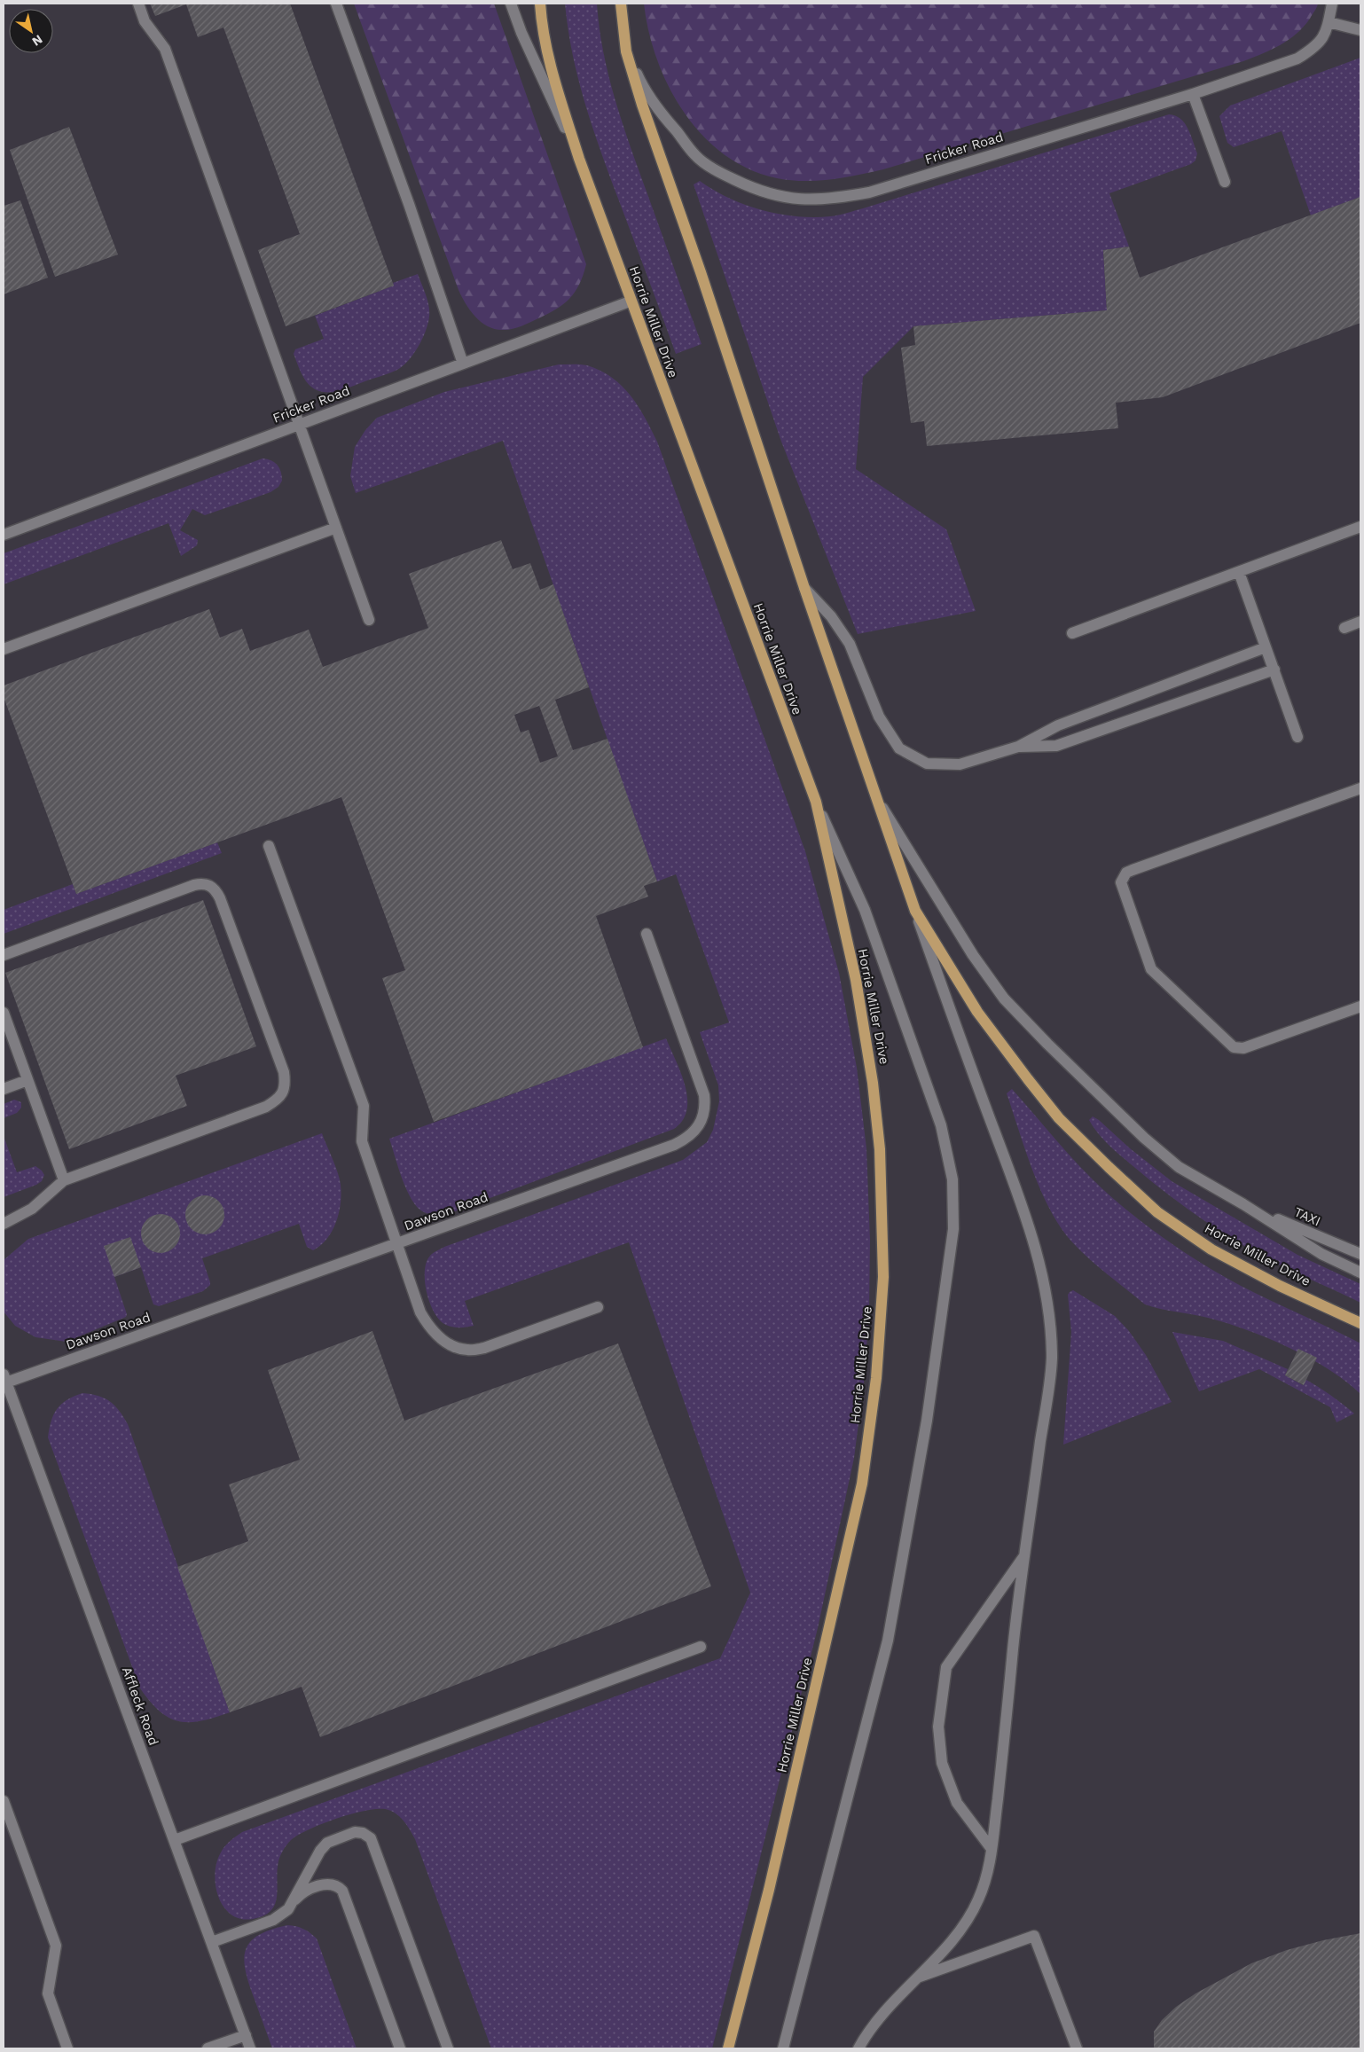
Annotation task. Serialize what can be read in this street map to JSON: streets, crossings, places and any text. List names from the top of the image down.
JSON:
{
  "streets": {
    "main road": ["Horrie Miller Drive"],
    "street": [
      "Fricker Road",
      "Dawson Road",
      "TAXI",
      "Affleck Road"
    ]
  },
  "crossings": [
    ["Fricker Road", "Horrie Miller Drive"],
    ["Dawson Road", "Affleck Road"]
  ],
  "north": "bottom right"
}
